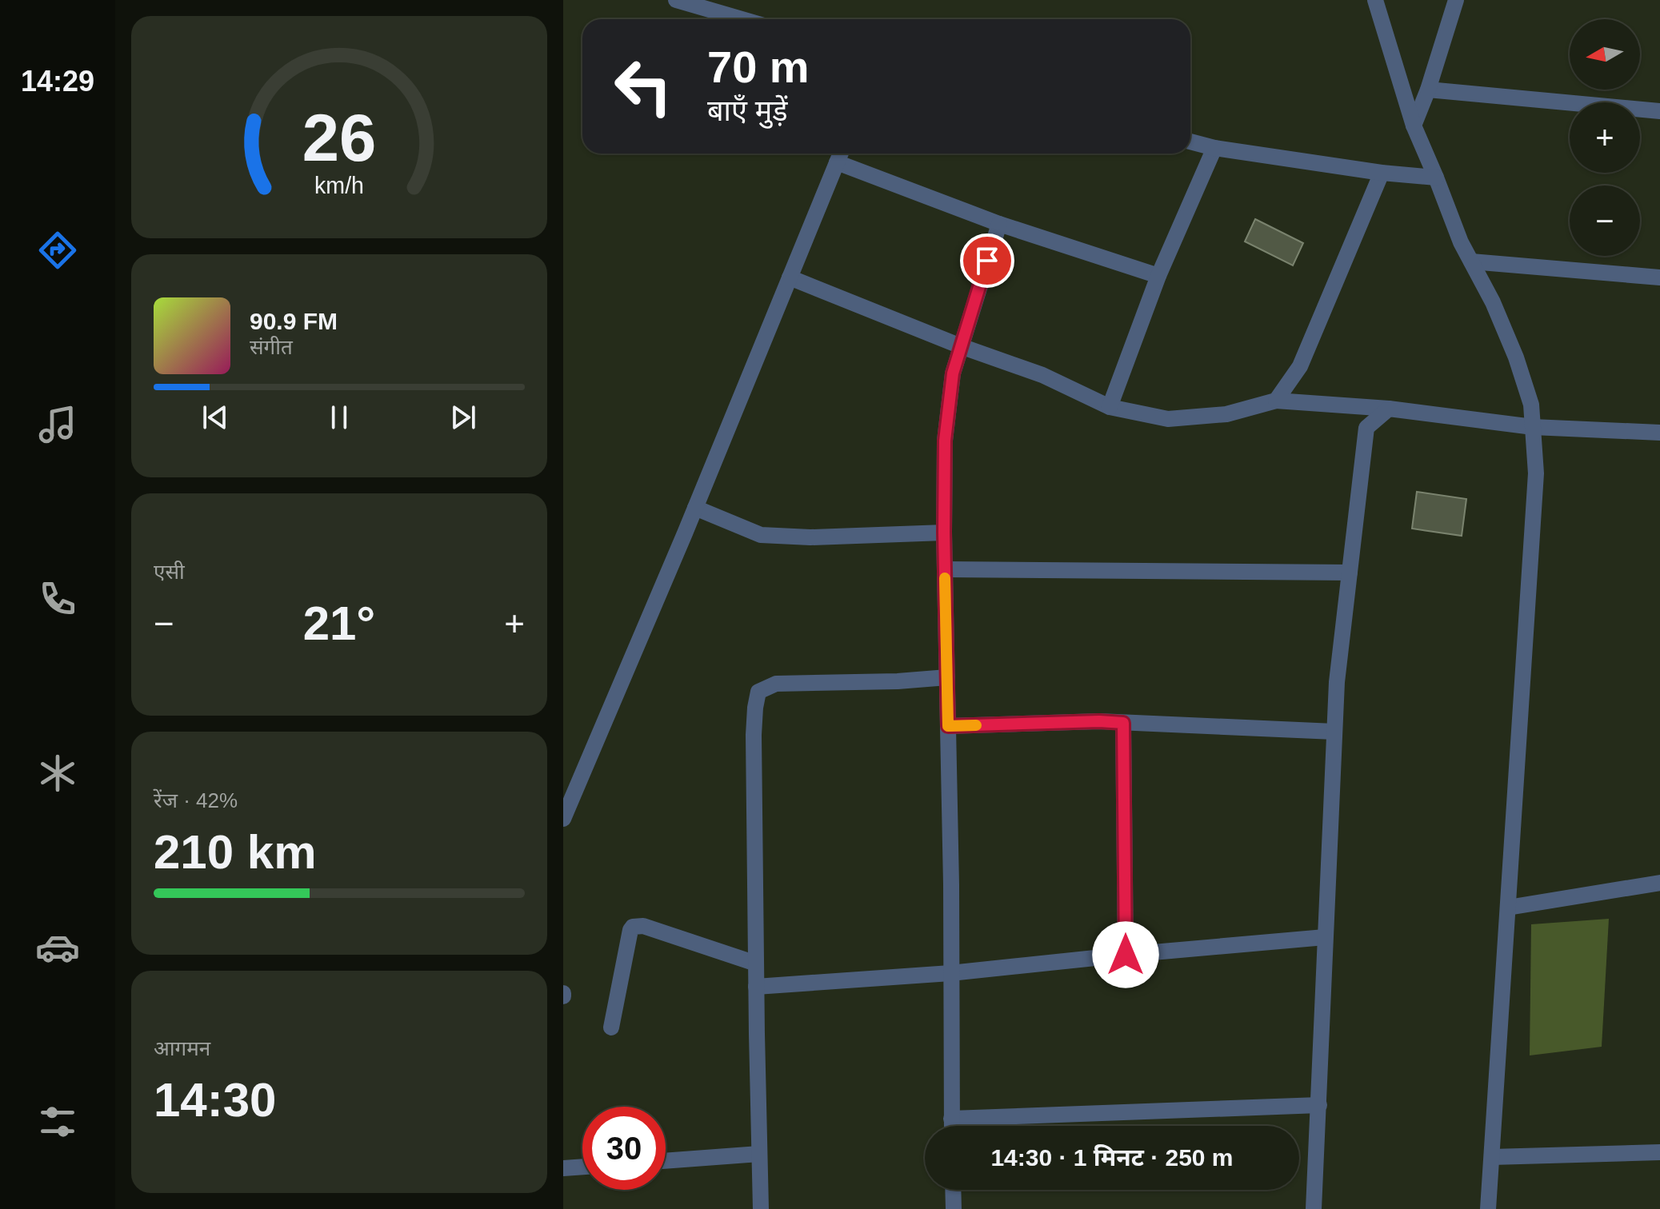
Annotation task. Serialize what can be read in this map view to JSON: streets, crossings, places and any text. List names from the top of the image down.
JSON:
{
  "north": "left",
  "page": {
    "tabs": "14:29",
    "map_buttons": ["+", "−"],
    "turn": ["70 m", "बाएँ मुड़ें"],
    "song": ["90.9 FM", "संगीत"],
    "tile": [
      "एसी",
      ["रेंज · 42%", "210 km"],
      ["आगमन", "14:30"]
    ],
    "heat": ["−", "21°", "+"],
    "limit": "30",
    "trip": "14:30 · 1 मिनट · 250 m",
    "gauge": ["26", "km/h"]
  }
}
